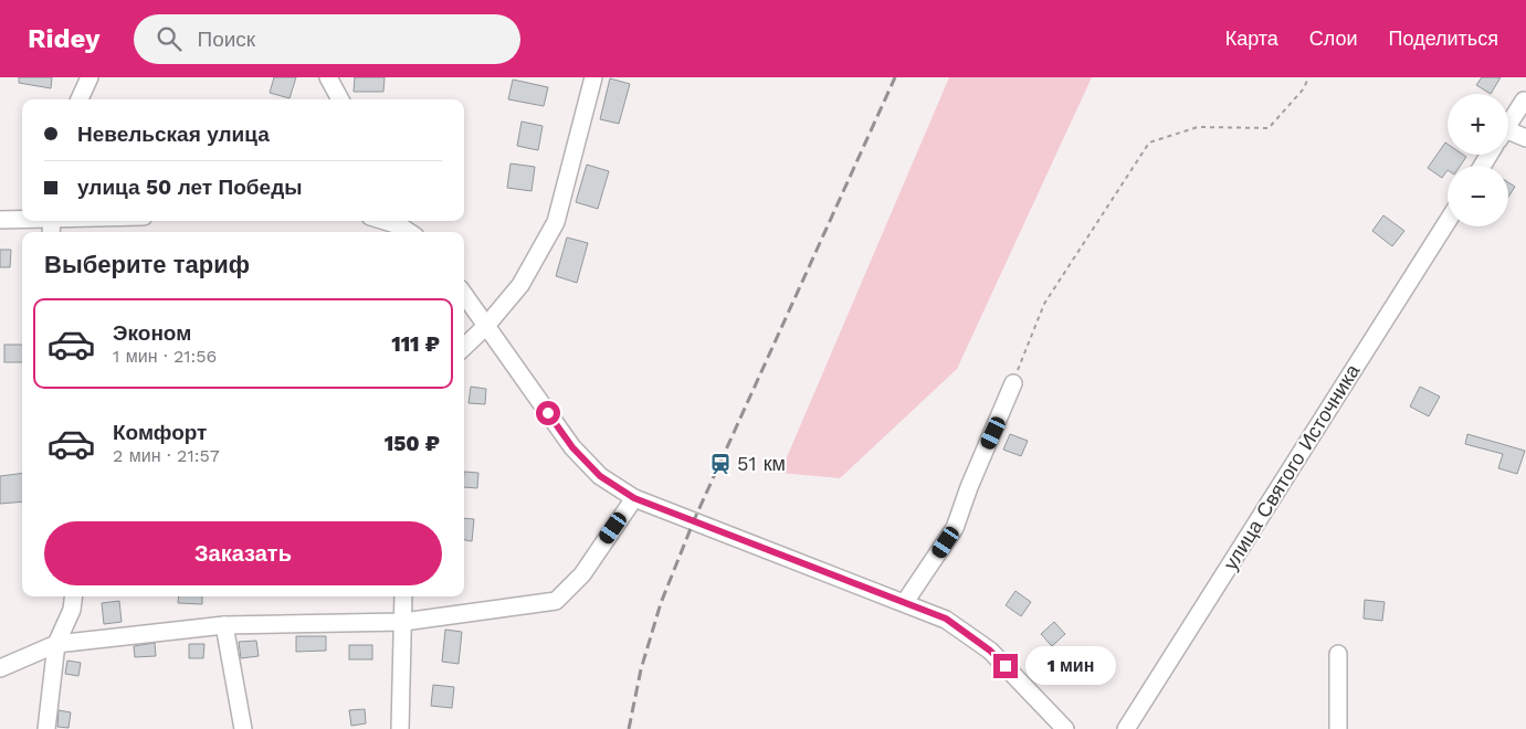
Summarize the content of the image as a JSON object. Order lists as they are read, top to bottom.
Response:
{
  "streets": {
    "street": ["улица Святого Источника"]
  },
  "places": {
    "station": ["51 км"]
  },
  "page": {
    "header": "Ridey",
    "search": "Поиск",
    "nav": ["Карта", "Слои", "Поделиться"],
    "map_buttons": ["+", "−"],
    "banner": ["Невельская улица", "улица 50 лет Победы"],
    "heading": "Выберите тариф",
    "list": [
      {
        "name": "Эконом",
        "note": "1 мин · 21:56",
        "value": "111 ₽"
      },
      {
        "name": "Комфорт",
        "note": "2 мин · 21:57",
        "value": "150 ₽"
      }
    ],
    "buttons": "Заказать",
    "bubble": "1 мин"
  }
}
